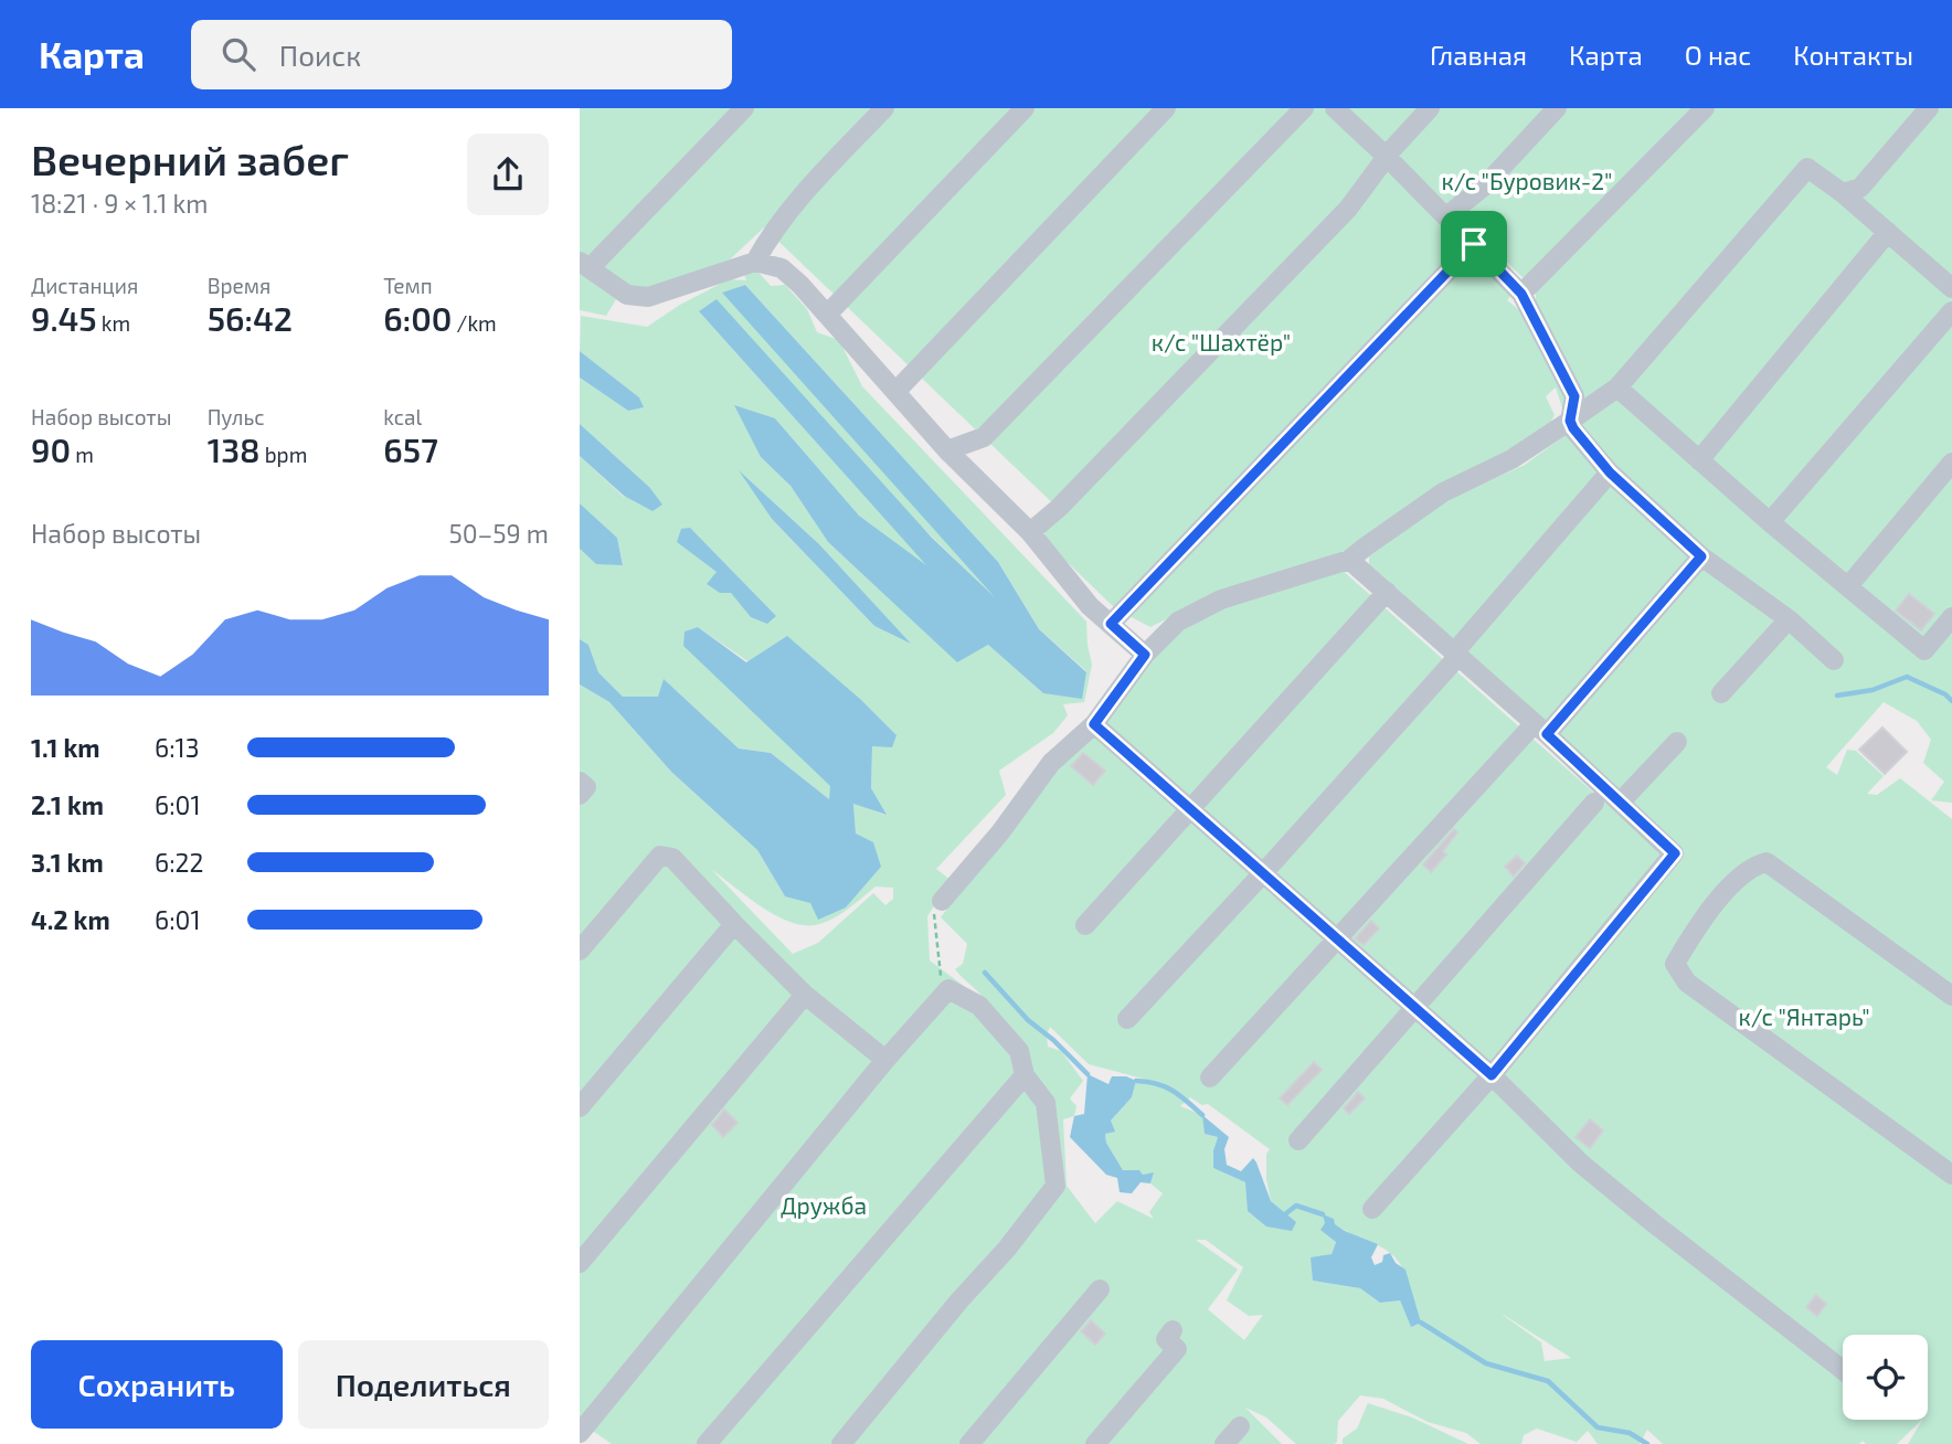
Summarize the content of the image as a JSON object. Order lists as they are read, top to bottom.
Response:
{
  "parks": [
    "к/с \"Буровик-2\"",
    "к/с \"Шахтёр\"",
    "к/с \"Янтарь\"",
    "Дружба"
  ],
  "page": {
    "header": "Карта",
    "search": "Поиск",
    "nav": [
      "Главная",
      "Карта",
      "О нас",
      "Контакты"
    ],
    "heading": ["Вечерний забег", "18:21 · 9 × 1.1 km"],
    "stats": [
      ["Дистанция", "9.45 km"],
      ["Время", "56:42"],
      ["Темп", "6:00 /km"],
      ["Набор высоты", "90 m"],
      ["Пульс", "138 bpm"],
      ["kcal", "657"]
    ],
    "chart": ["Набор высоты", "50–59 m"],
    "list": [
      {
        "name": "1.1 km",
        "note": "6:13"
      },
      {
        "name": "2.1 km",
        "note": "6:01"
      },
      {
        "name": "3.1 km",
        "note": "6:22"
      },
      {
        "name": "4.2 km",
        "note": "6:01"
      }
    ],
    "buttons": ["Сохранить", "Поделиться"]
  }
}
